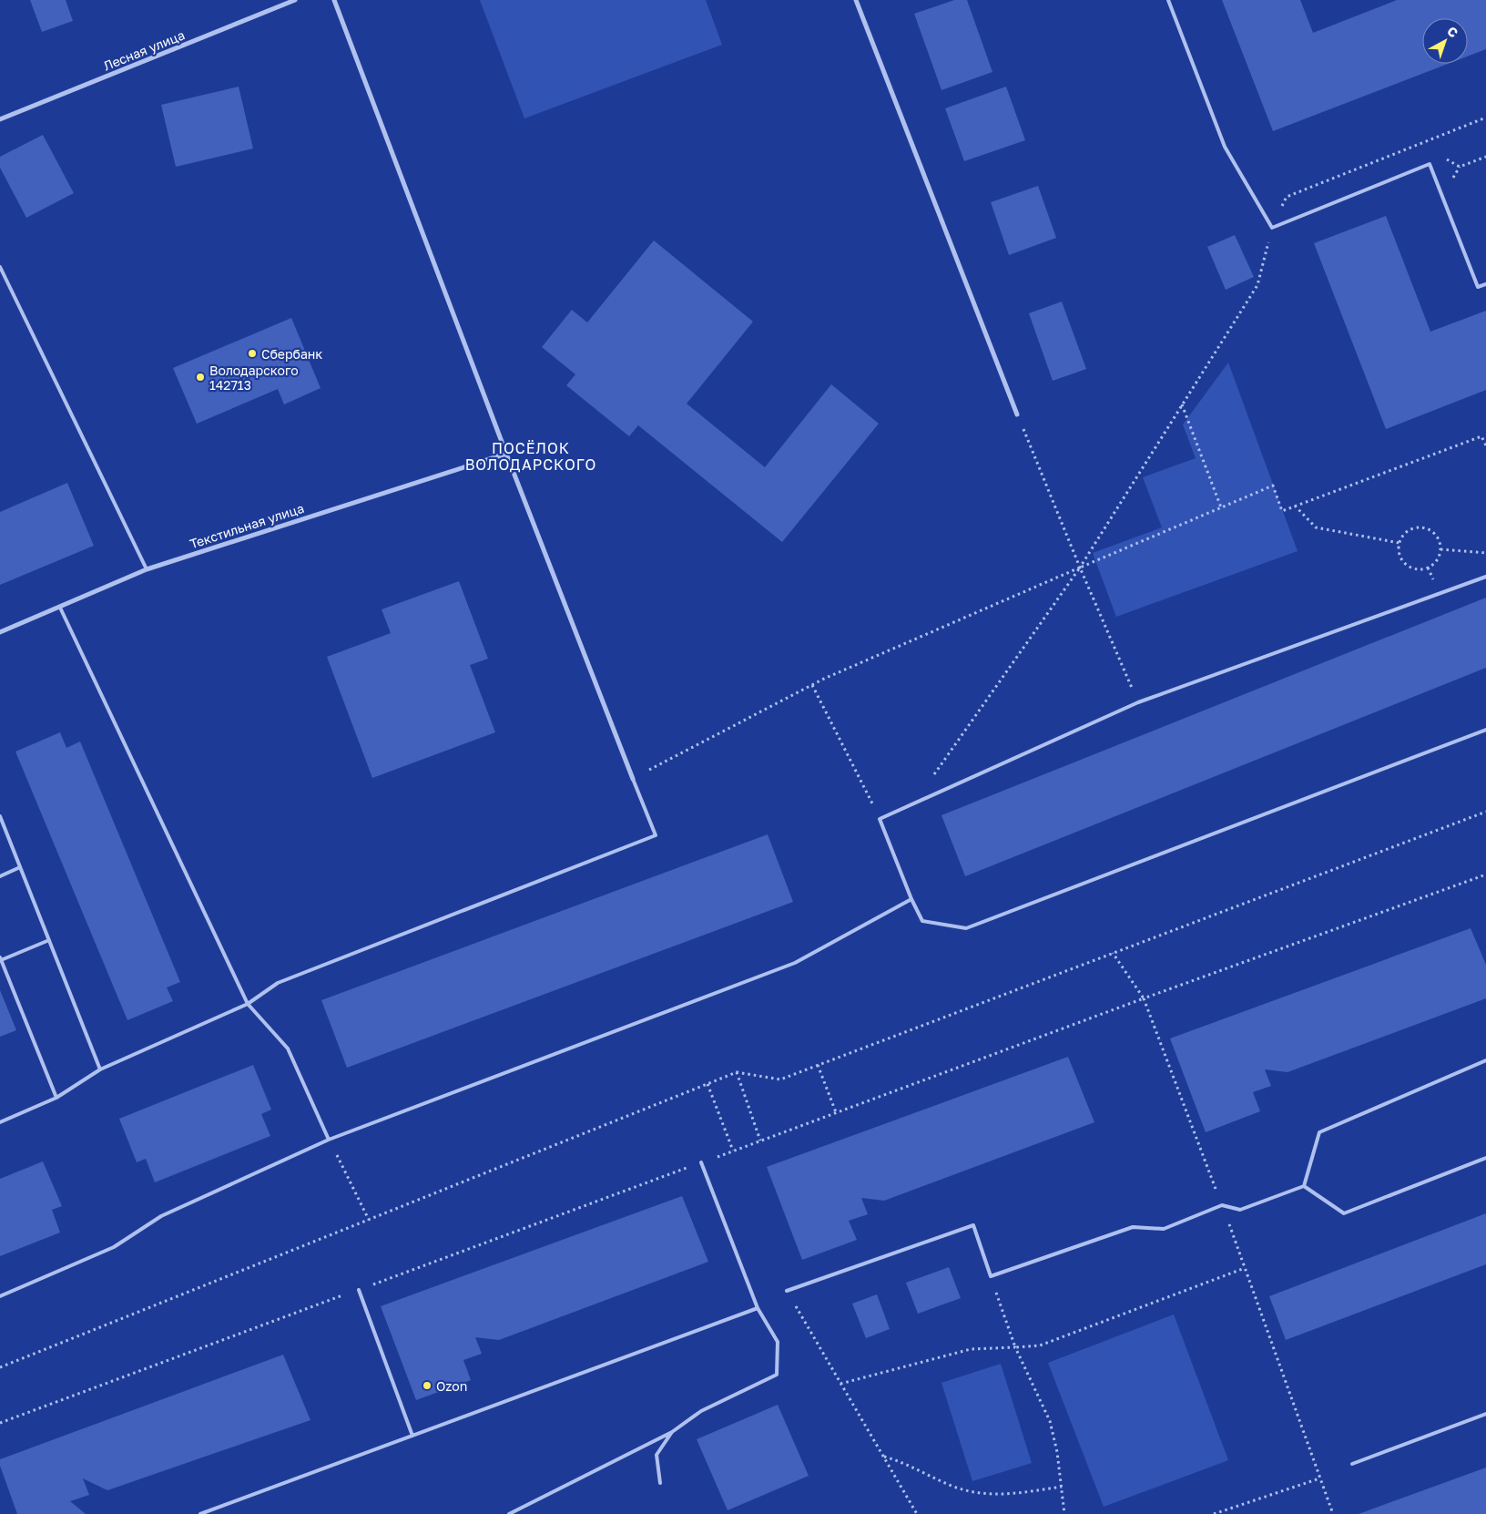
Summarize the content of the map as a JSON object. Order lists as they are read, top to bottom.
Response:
{
  "streets": {
    "street": ["Лесная улица", "Текстильная улица"]
  },
  "districts": ["ПОСЁЛОК ВОЛОДАРСКОГО"],
  "places": ["Сбербанк", "Володарского 142713", "Ozon"],
  "north": "top right"
}
